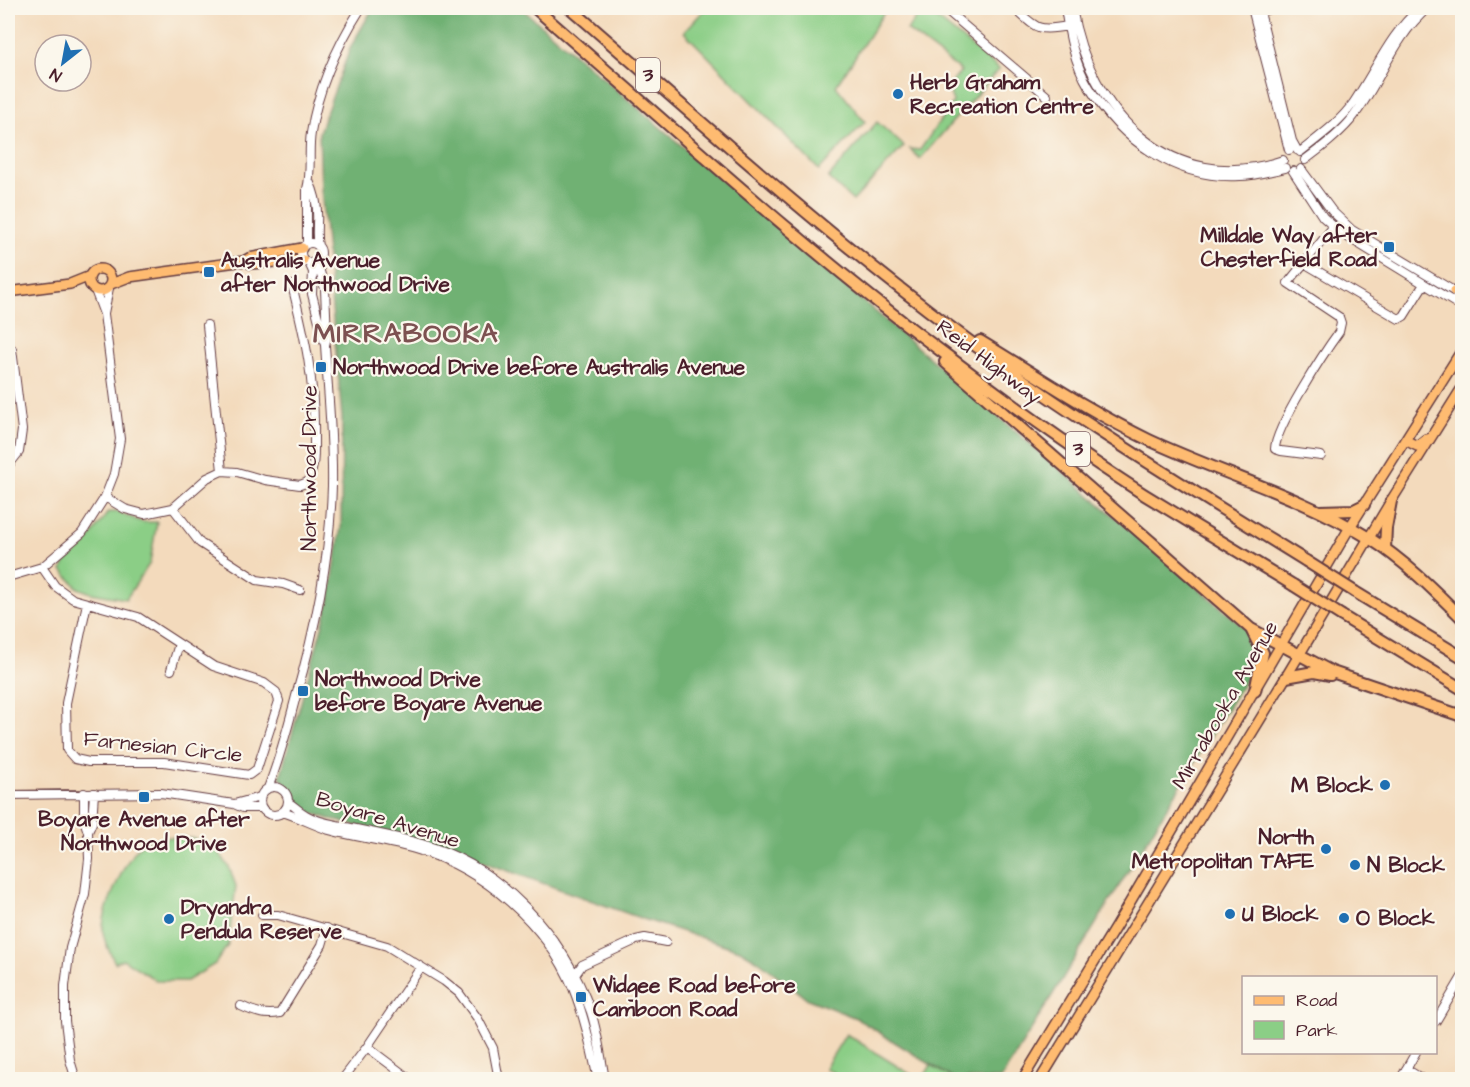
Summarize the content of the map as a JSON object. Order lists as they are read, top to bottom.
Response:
{
  "streets": {
    "highway": ["3", "Reid Highway"],
    "main road": ["Mirrabooka Avenue"],
    "street": ["Northwood Drive", "Farnesian Circle", "Boyare Avenue"]
  },
  "crossings": [
    ["Northwood Drive", "Boyare Avenue"]
  ],
  "districts": ["MIRRABOOKA"],
  "places": {
    "other": [
      "Herb Graham Recreation Centre",
      "M Block",
      "North Metropolitan TAFE",
      "N Block",
      "U Block",
      "O Block",
      "Dryandra Pendula Reserve"
    ],
    "transit": [
      "Milldale Way after Chesterfield Road",
      "Australis Avenue after Northwood Drive",
      "Northwood Drive before Australis Avenue",
      "Northwood Drive before Boyare Avenue",
      "Boyare Avenue after Northwood Drive",
      "Widgee Road before Camboon Road"
    ]
  },
  "legend": ["Road", "Park"],
  "north": "bottom left"
}
